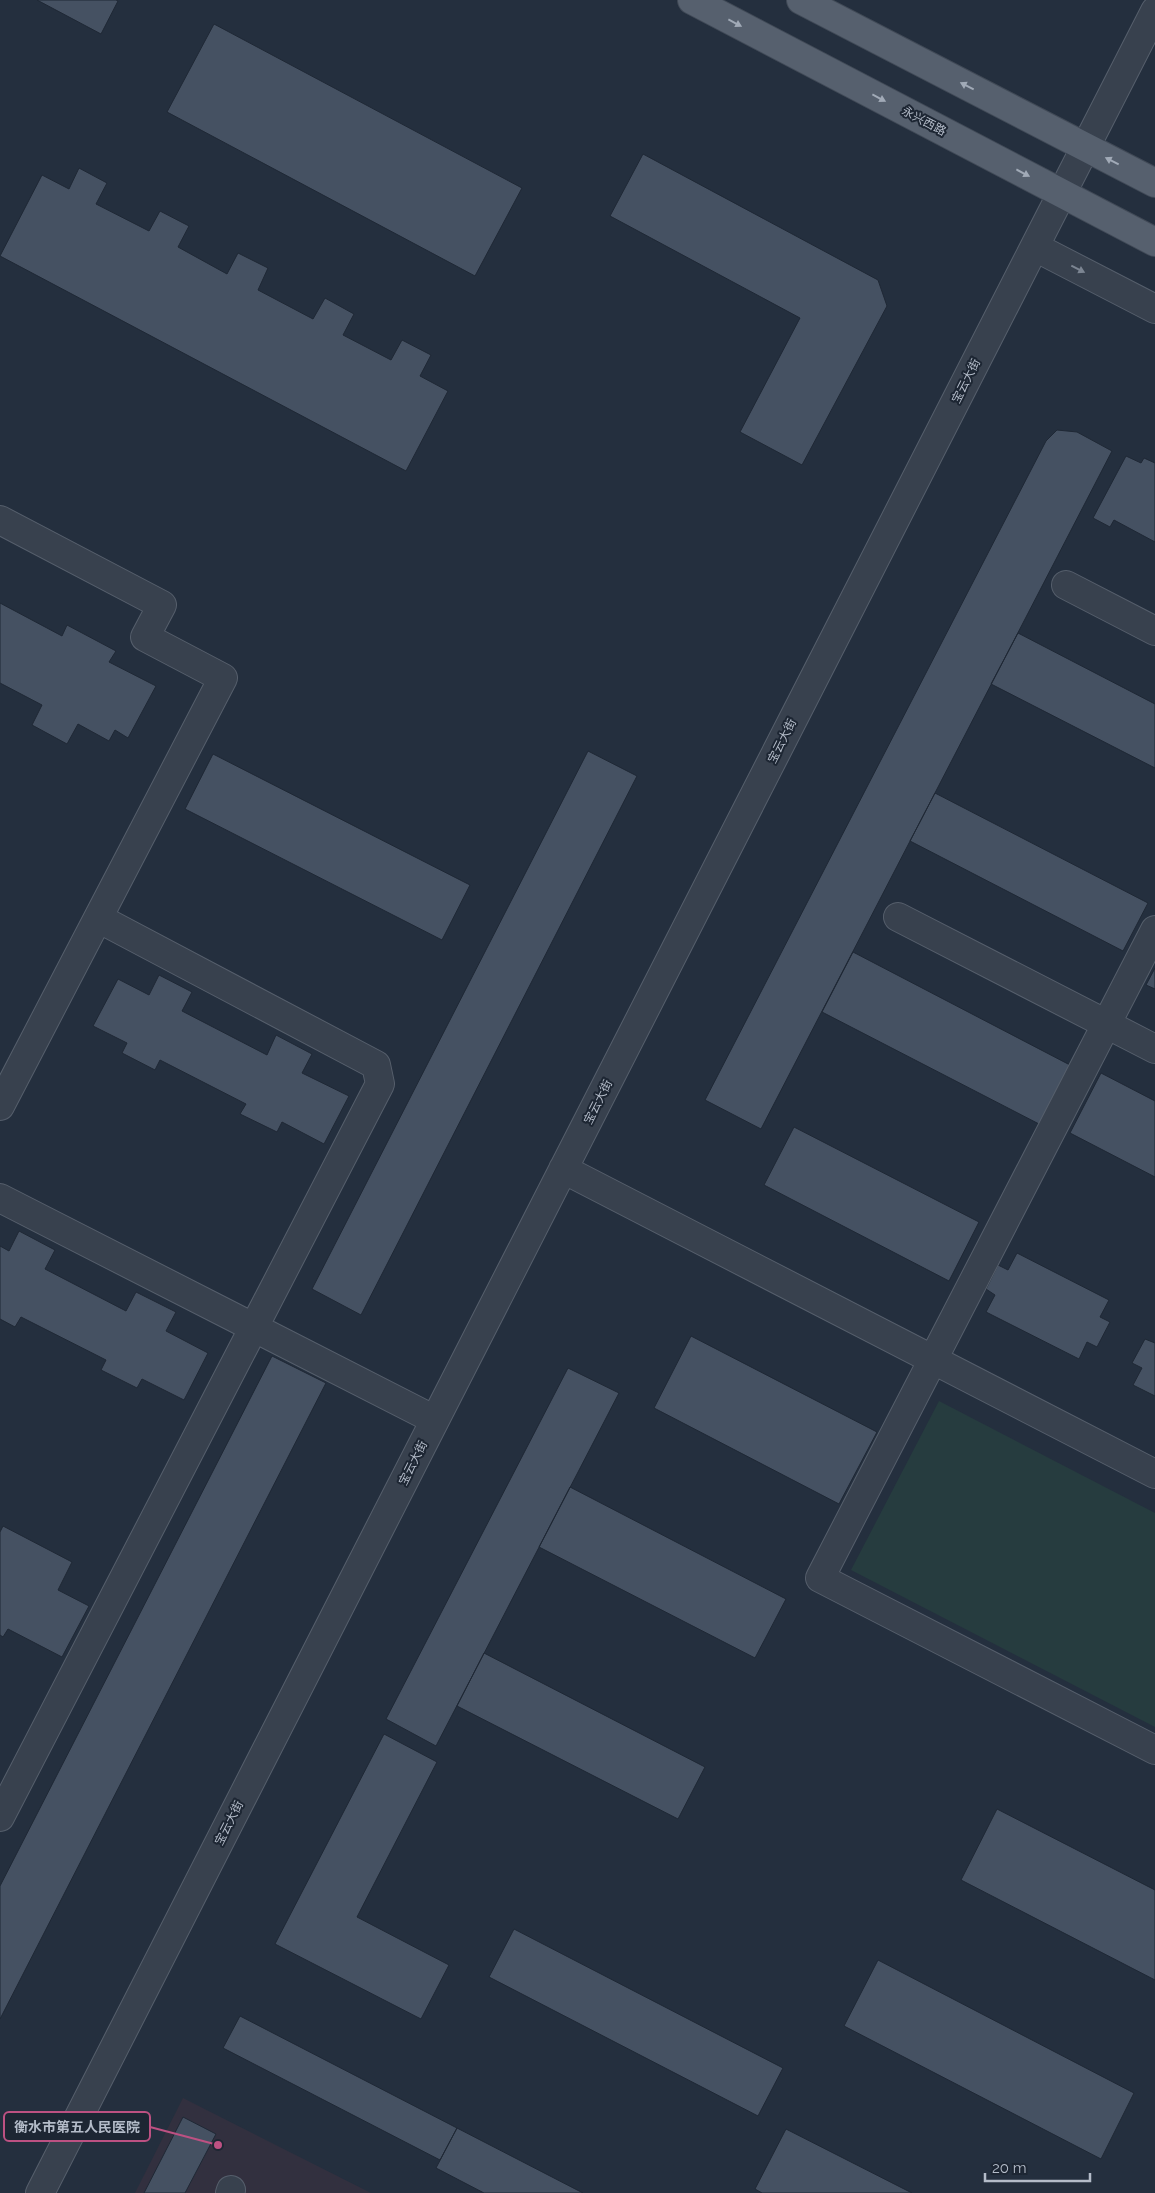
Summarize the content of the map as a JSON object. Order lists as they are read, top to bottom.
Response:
{
  "streets": {
    "main road": ["永兴西路"],
    "street": ["宝云大街"]
  },
  "crossings": [
    ["永兴西路", "宝云大街"]
  ],
  "places": ["衡水市第五人民医院"],
  "scale_bar": "20 m"
}
